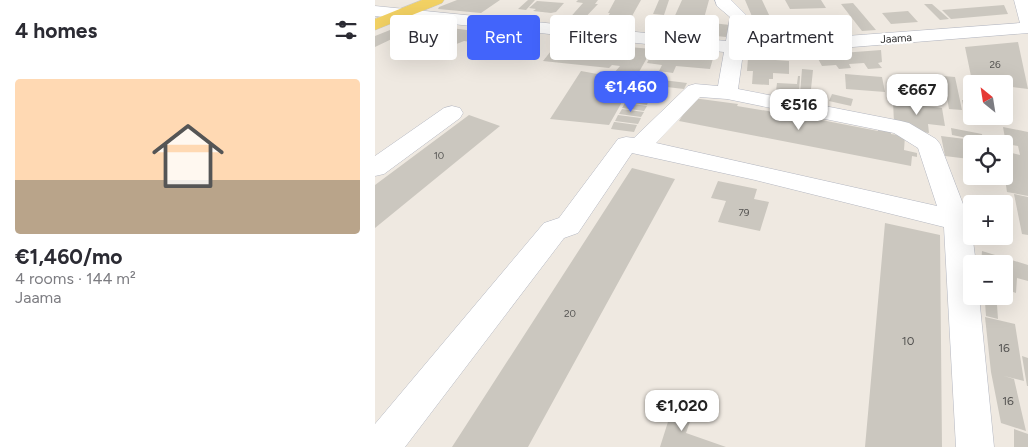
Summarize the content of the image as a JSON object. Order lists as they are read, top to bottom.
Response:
{
  "streets": {
    "street": ["Jaama"]
  },
  "house_numbers": [
    "26",
    "10",
    "79",
    "20",
    "10",
    "16",
    "16"
  ],
  "north": "top left",
  "page": {
    "heading": "4 homes",
    "chip": [
      "Buy",
      "Rent",
      "Filters",
      "New",
      "Apartment"
    ],
    "list": [
      {
        "name": "€1,460/mo",
        "note": "4 rooms · 144 m² · Jaama"
      }
    ],
    "price": [
      "€1,460",
      "€667",
      "€516",
      "€1,020"
    ],
    "map_buttons": ["+", "−"]
  }
}
